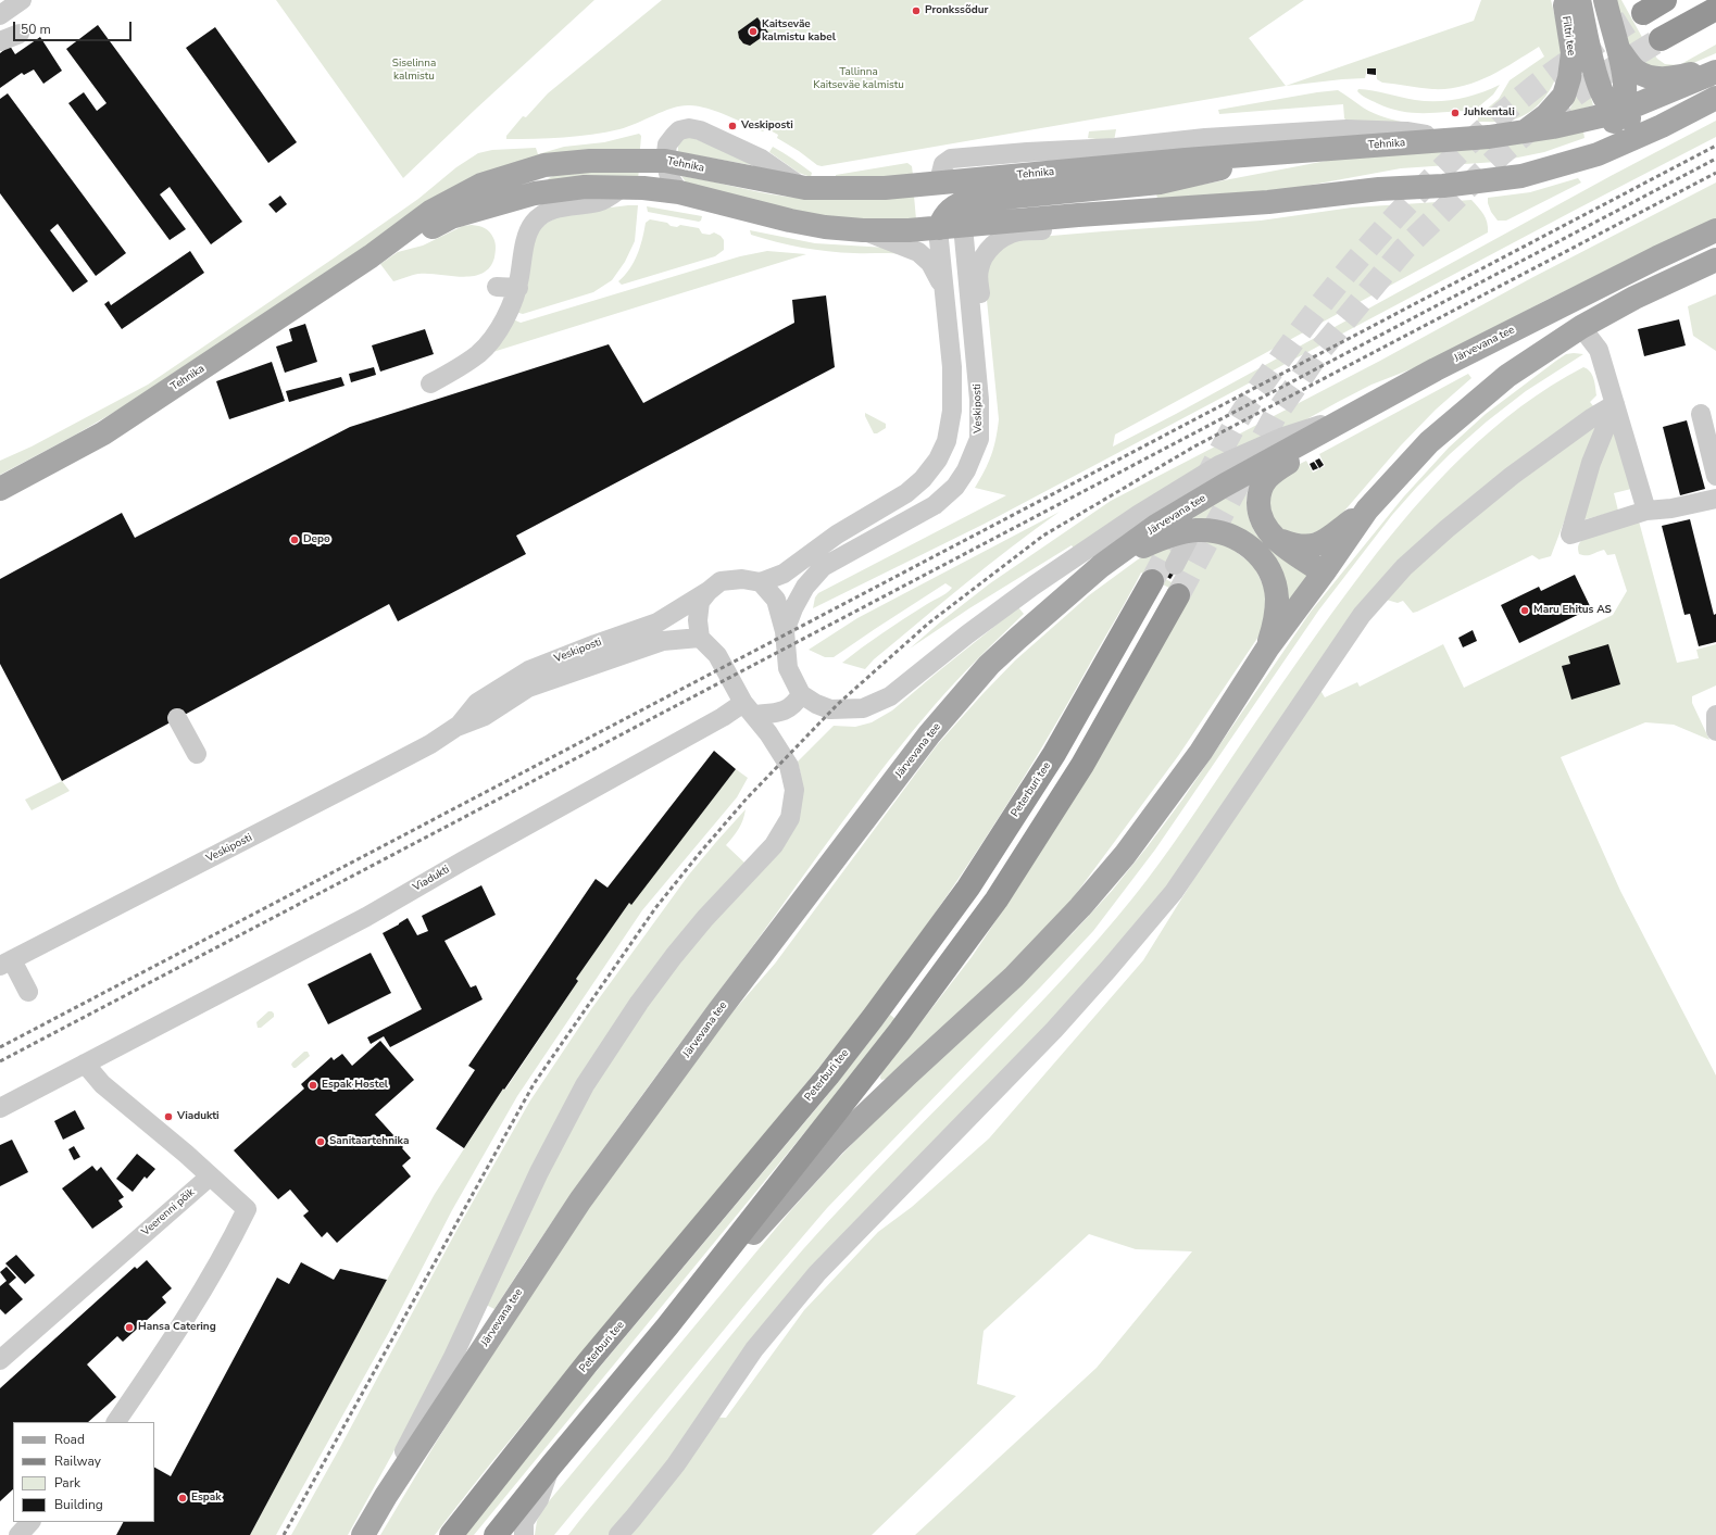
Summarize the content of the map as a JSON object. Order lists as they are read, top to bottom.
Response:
{
  "streets": {
    "highway": ["Peterburi tee"],
    "main road": ["Filtri tee", "Tehnika", "Järvevana tee"],
    "street": ["Veskiposti", "Viadukti", "Veerenni põik"]
  },
  "crossings": [
    ["Filtri tee", "Tehnika"]
  ],
  "parks": ["Siselinna kalmistu", "Tallinna Kaitseväe kalmistu"],
  "places": [
    "Pronkssõdur",
    "Kaitseväe kalmistu kabel",
    "Juhkentali",
    "Veskiposti",
    "Depo",
    "Maru Ehitus AS",
    "Espak Hostel",
    "Viadukti",
    "Sanitaartehnika",
    "Hansa Catering",
    "Espak"
  ],
  "legend": [
    "Road",
    "Railway",
    "Park",
    "Building"
  ],
  "scale_bar": "50 m"
}
